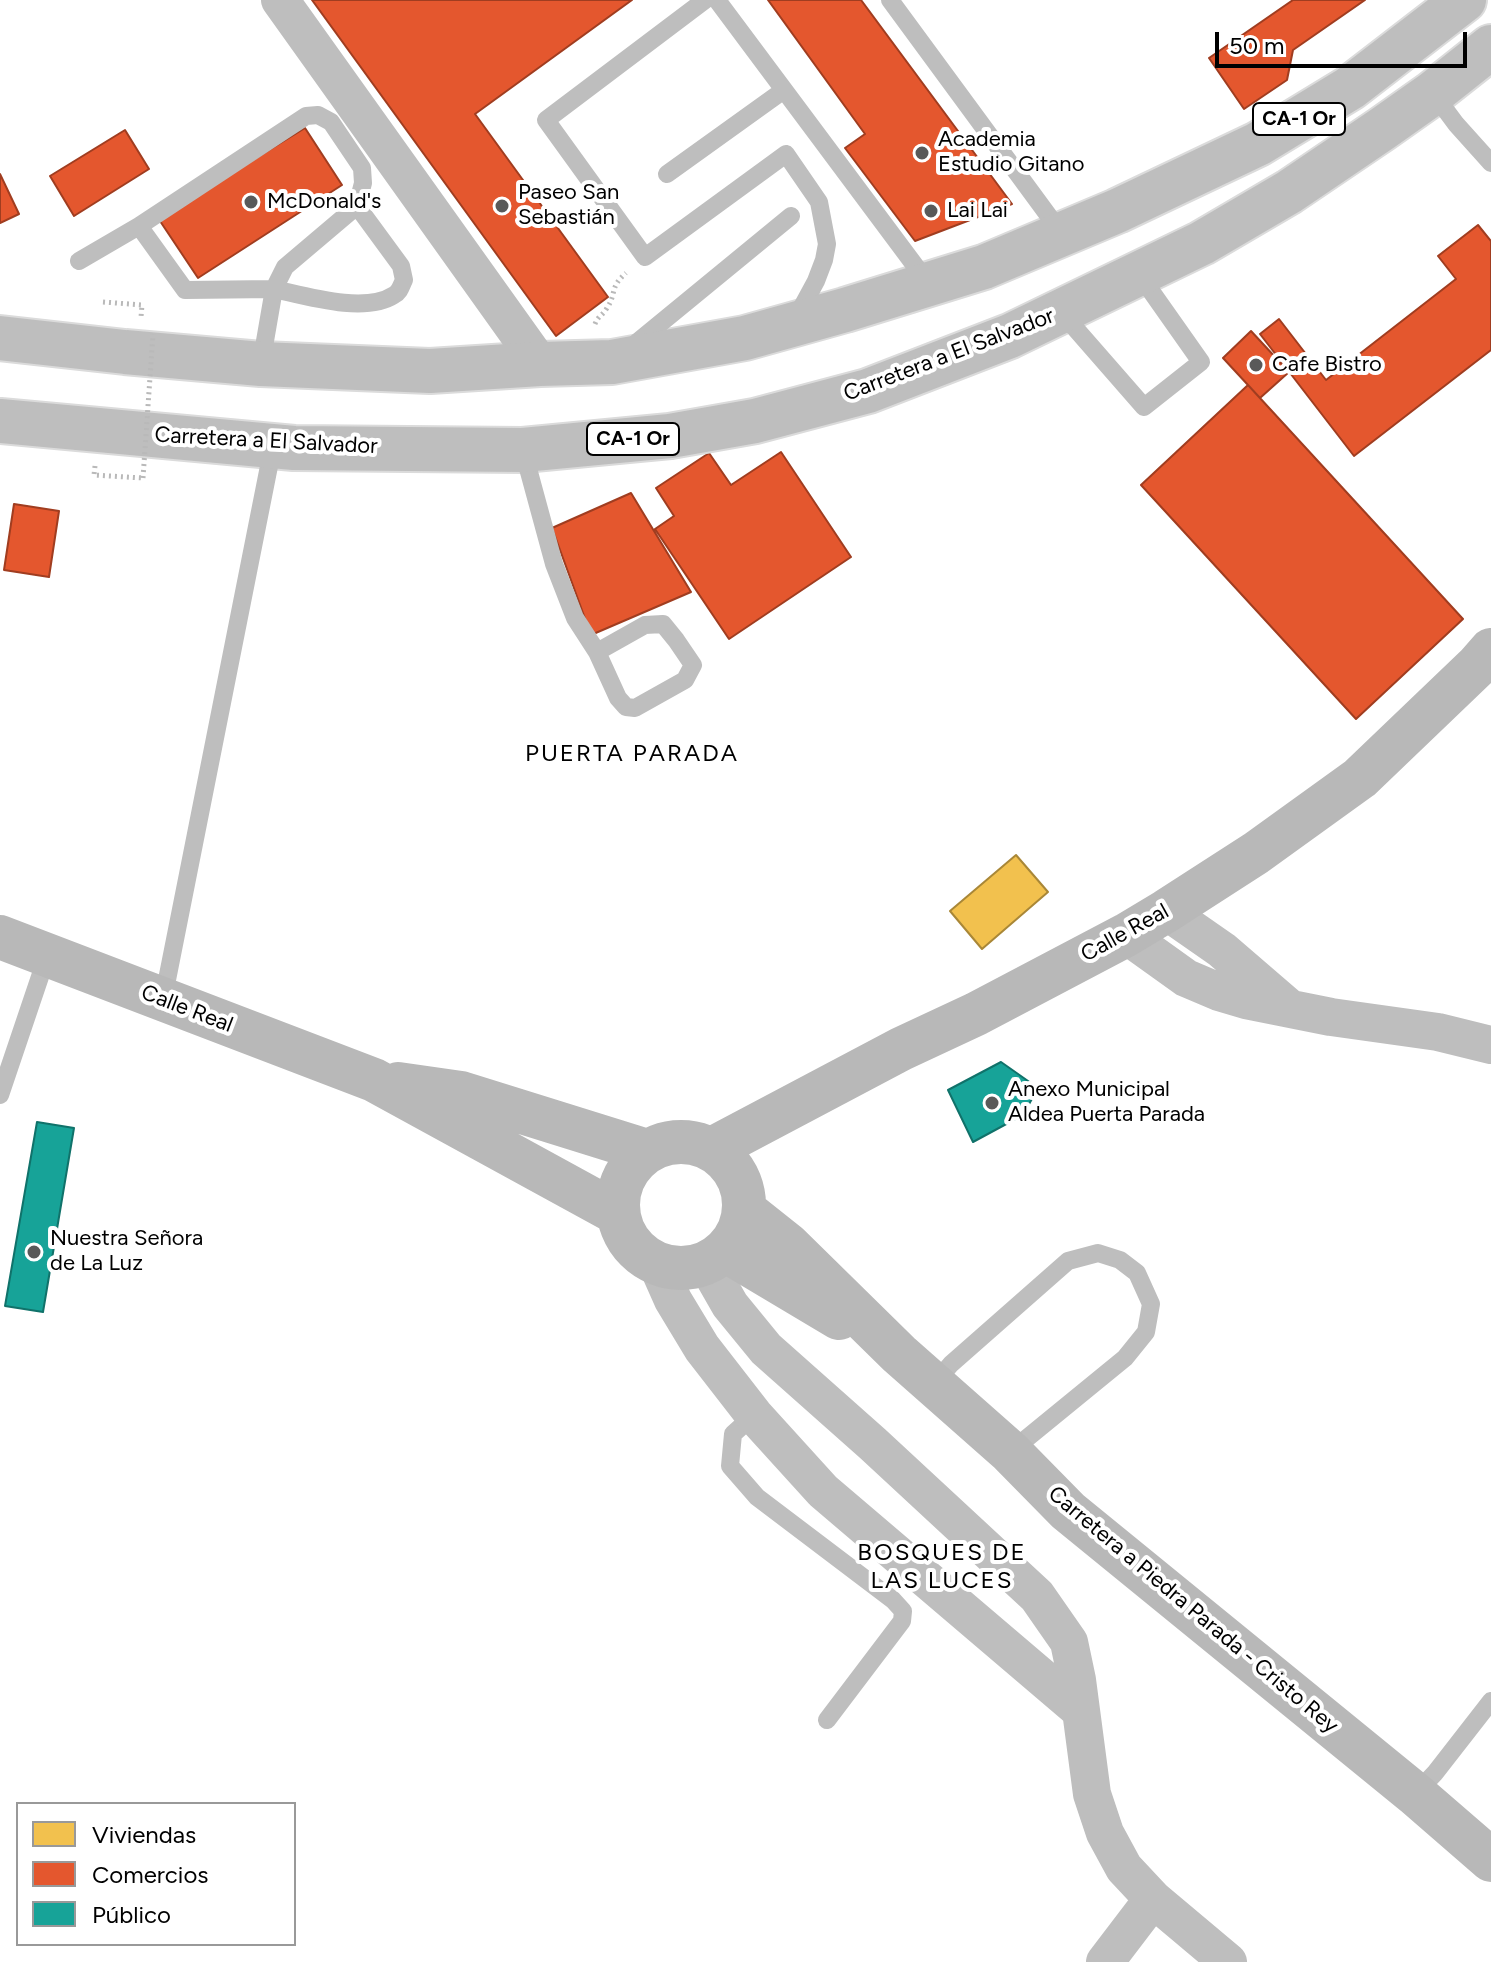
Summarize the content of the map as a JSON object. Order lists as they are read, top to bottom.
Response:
{
  "streets": {
    "highway": ["CA-1 Or", "Carretera a El Salvador"],
    "main road": ["Calle Real", "Carretera a Piedra Parada - Cristo Rey"]
  },
  "crossings": [
    ["Calle Real", "Carretera a Piedra Parada - Cristo Rey"]
  ],
  "districts": ["PUERTA PARADA", "BOSQUES DE LAS LUCES"],
  "places": [
    "Academia Estudio Gitano",
    "McDonald's",
    "Paseo San Sebastián",
    "Lai Lai",
    "Cafe Bistro",
    "Anexo Municipal Aldea Puerta Parada",
    "Nuestra Señora de La Luz"
  ],
  "legend": ["Viviendas", "Comercios", "Público"],
  "scale_bar": "50 m"
}
